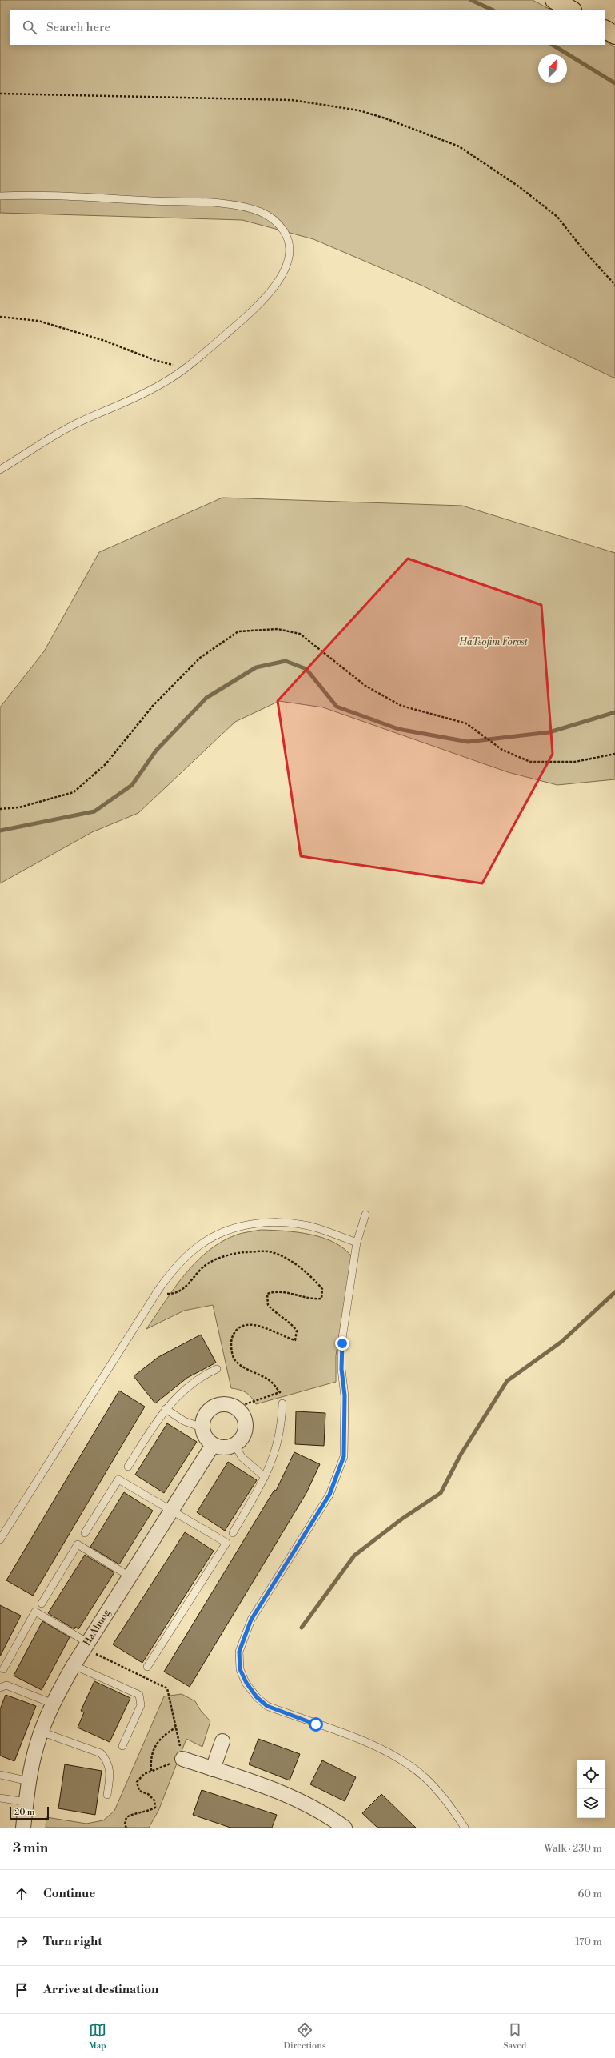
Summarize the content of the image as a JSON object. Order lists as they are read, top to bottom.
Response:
{
  "streets": {
    "street": ["HaAlmog"]
  },
  "parks": ["HaTsofim Forest"],
  "scale_bar": "20 m",
  "north": "top right",
  "page": {
    "search": "Search here",
    "scale": "20 m",
    "heading": ["3 min", "Walk · 230 m"],
    "list": [
      ["Continue", "60 m"],
      ["Turn right", "170 m"],
      "Arrive at destination"
    ],
    "nav": ["Map", "Directions", "Saved"]
  }
}
